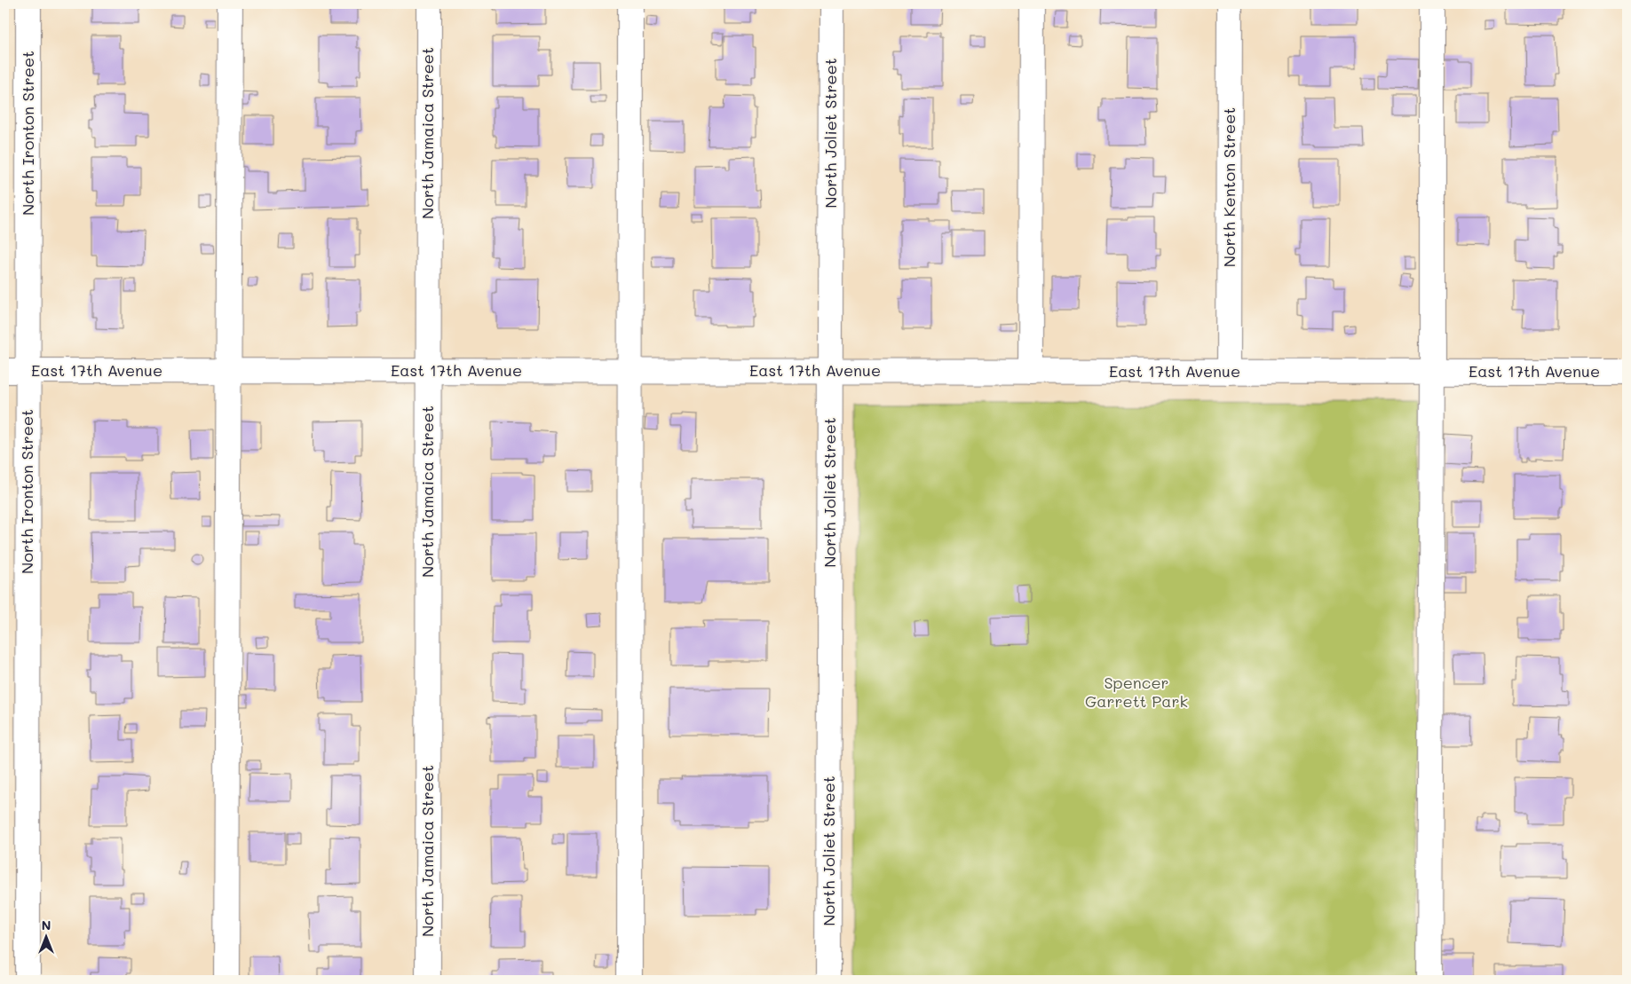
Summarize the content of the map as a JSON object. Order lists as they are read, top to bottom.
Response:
{
  "streets": {
    "street": [
      "North Ironton Street",
      "North Jamaica Street",
      "North Joliet Street",
      "North Kenton Street",
      "East 17th Avenue"
    ]
  },
  "crossings": [
    ["North Ironton Street", "East 17th Avenue"],
    ["North Jamaica Street", "East 17th Avenue"],
    ["North Joliet Street", "East 17th Avenue"],
    ["North Kenton Street", "East 17th Avenue"]
  ],
  "parks": ["Spencer Garrett Park"],
  "north": "top"
}
